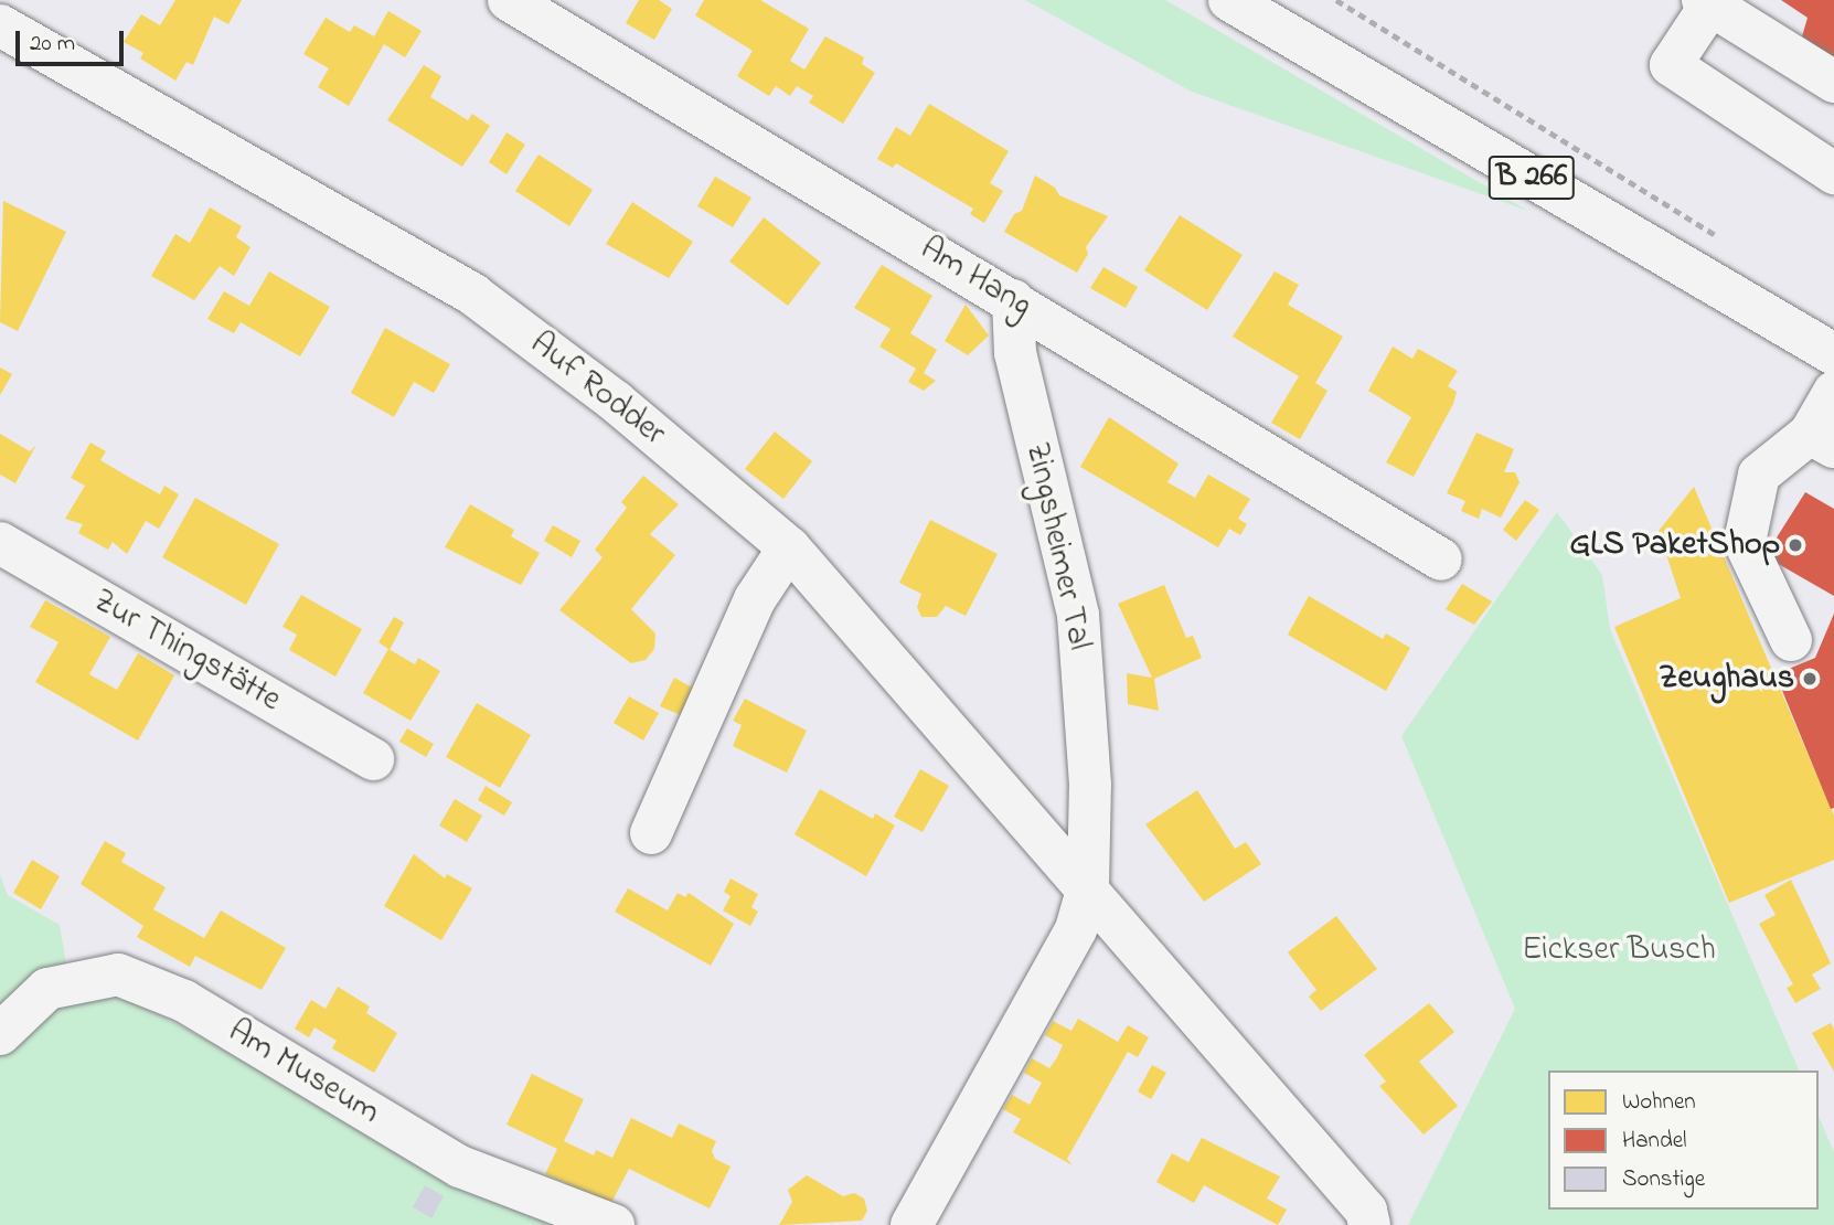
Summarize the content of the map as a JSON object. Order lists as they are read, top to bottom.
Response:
{
  "streets": {
    "street": [
      "B 266",
      "Am Hang",
      "Auf Rodder",
      "Zingsheimer Tal",
      "Zur Thingstätte",
      "Am Museum"
    ]
  },
  "crossings": [
    ["Am Hang", "Zingsheimer Tal"],
    ["Auf Rodder", "Zingsheimer Tal"]
  ],
  "parks": ["Eickser Busch"],
  "places": ["GLS PaketShop", "Zeughaus"],
  "legend": ["Wohnen", "Handel", "Sonstige"],
  "scale_bar": "20 m"
}
